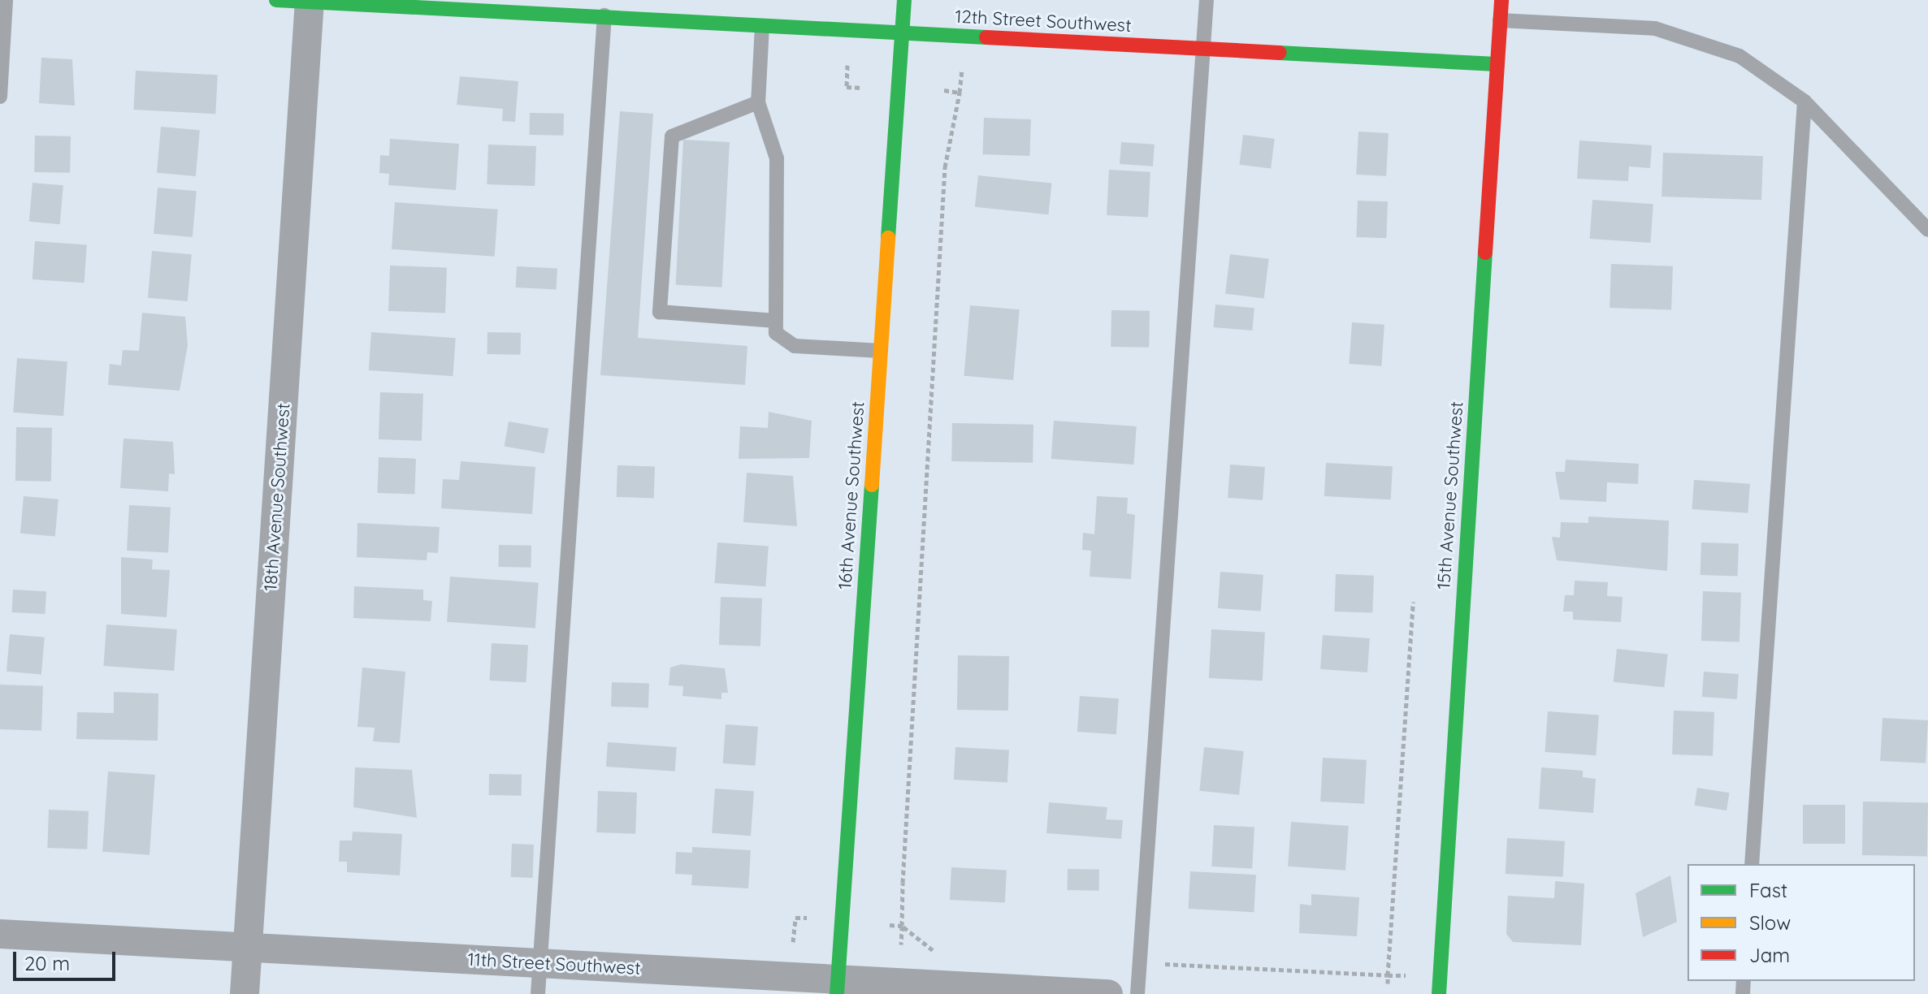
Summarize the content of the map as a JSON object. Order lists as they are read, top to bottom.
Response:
{
  "streets": {
    "main road": ["12th Street Southwest", "16th Avenue Southwest", "15th Avenue Southwest"],
    "street": ["18th Avenue Southwest", "11th Street Southwest"]
  },
  "crossings": [
    ["12th Street Southwest", "16th Avenue Southwest"],
    ["12th Street Southwest", "15th Avenue Southwest"],
    ["12th Street Southwest", "18th Avenue Southwest"],
    ["16th Avenue Southwest", "11th Street Southwest"],
    ["18th Avenue Southwest", "11th Street Southwest"]
  ],
  "legend": ["Fast", "Slow", "Jam"],
  "scale_bar": "20 m"
}
